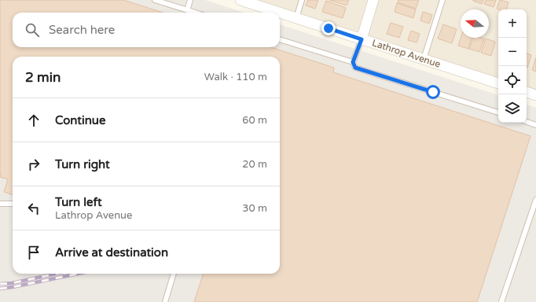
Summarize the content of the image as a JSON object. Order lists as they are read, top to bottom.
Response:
{
  "streets": {
    "street": ["Lathrop Avenue"]
  },
  "north": "left",
  "page": {
    "map_buttons": ["+", "−"],
    "search": "Search here",
    "heading": ["2 min", "Walk · 110 m"],
    "list": [
      ["Continue", "60 m"],
      ["Turn right", "20 m"],
      ["Turn left", "Lathrop Avenue", "30 m"],
      "Arrive at destination"
    ]
  }
}
